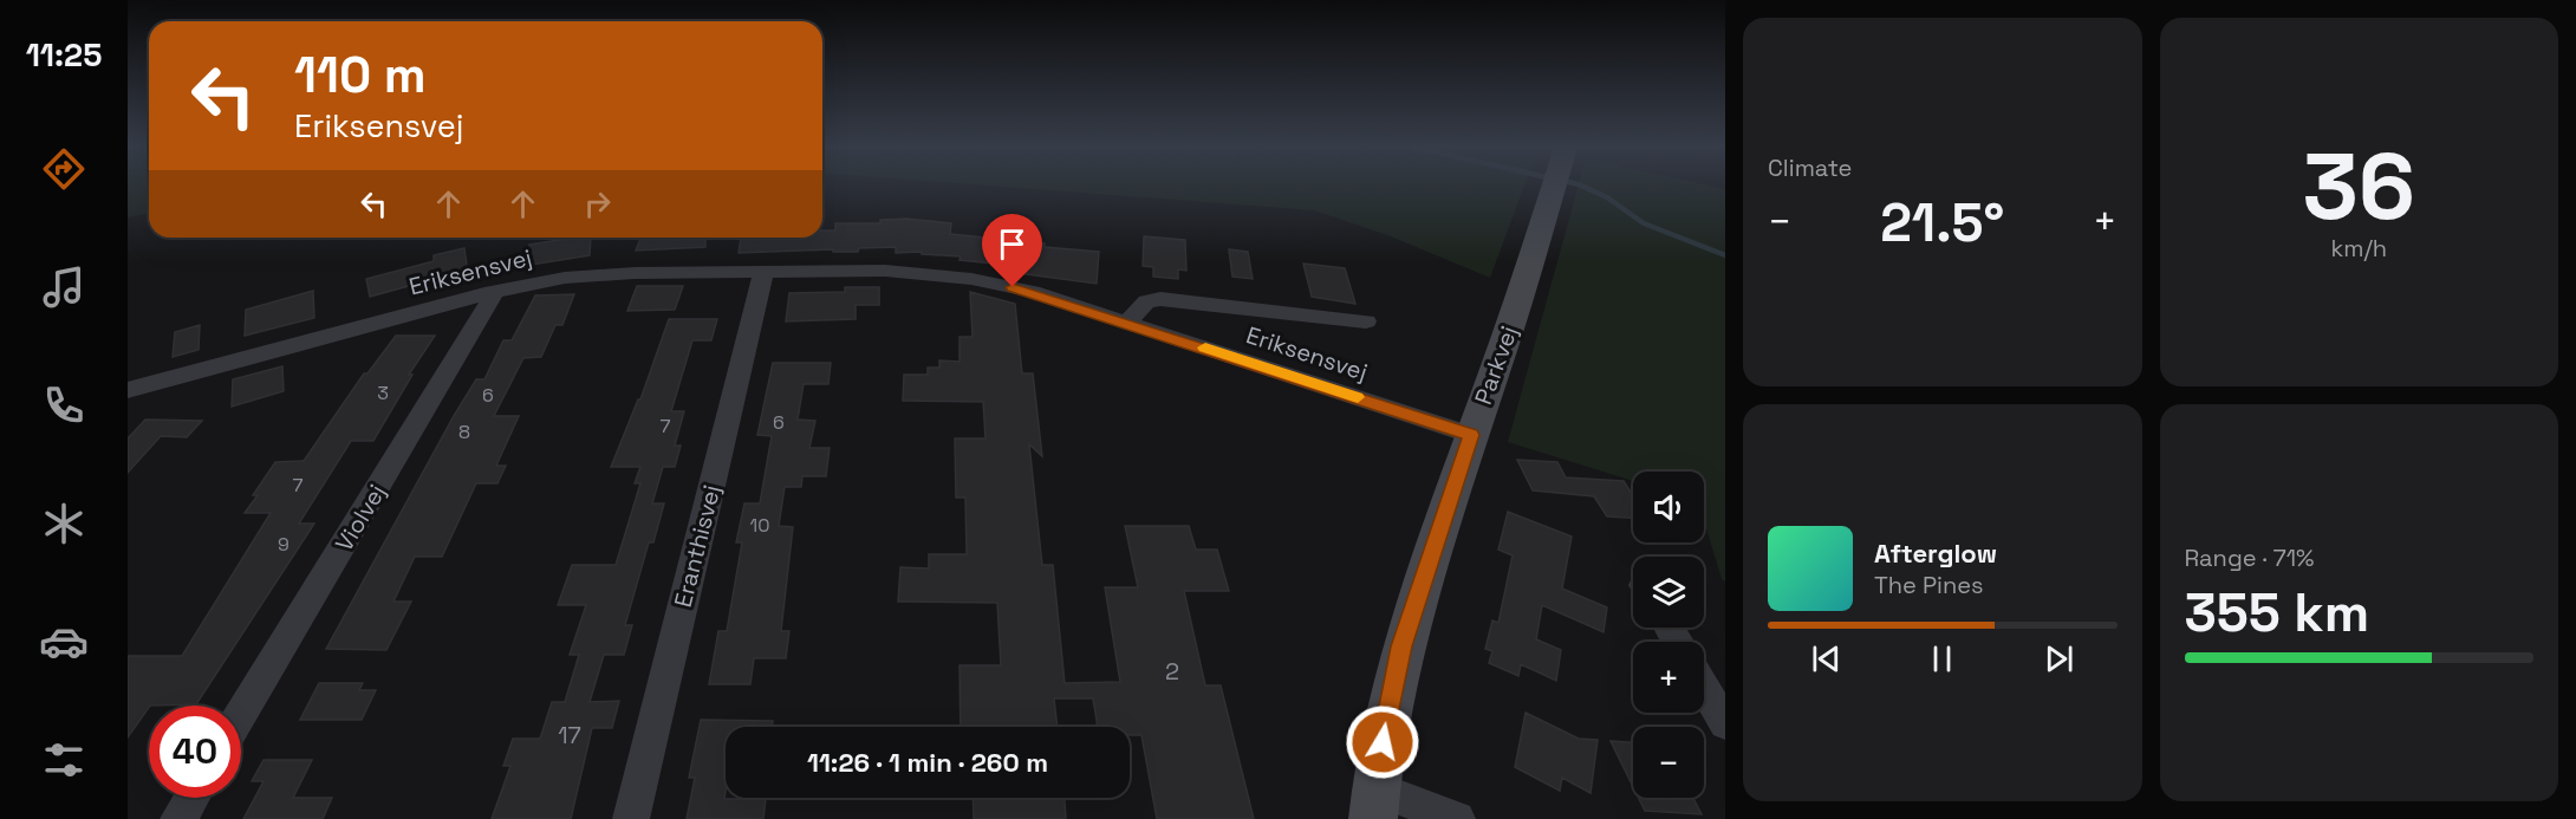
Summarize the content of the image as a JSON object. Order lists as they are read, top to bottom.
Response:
{
  "streets": {
    "street": [
      "Eriksensvej",
      "Parkvej",
      "Violvej",
      "Eranthisvej"
    ]
  },
  "crossings": [
    ["Eriksensvej", "Parkvej"],
    ["Eriksensvej", "Violvej"],
    ["Eriksensvej", "Eranthisvej"]
  ],
  "house_numbers": [
    "3",
    "6",
    "6",
    "7",
    "8",
    "7",
    "10",
    "9",
    "2",
    "17"
  ],
  "page": {
    "tabs": "11:25",
    "tile": [
      "Climate",
      ["36", "km/h"],
      ["Range · 71%", "355 km"]
    ],
    "turn": ["110 m", "Eriksensvej"],
    "heat": ["−", "21.5°", "+"],
    "map_buttons": ["+", "−"],
    "song": ["Afterglow", "The Pines"],
    "limit": "40",
    "trip": "11:26 · 1 min · 260 m"
  }
}
